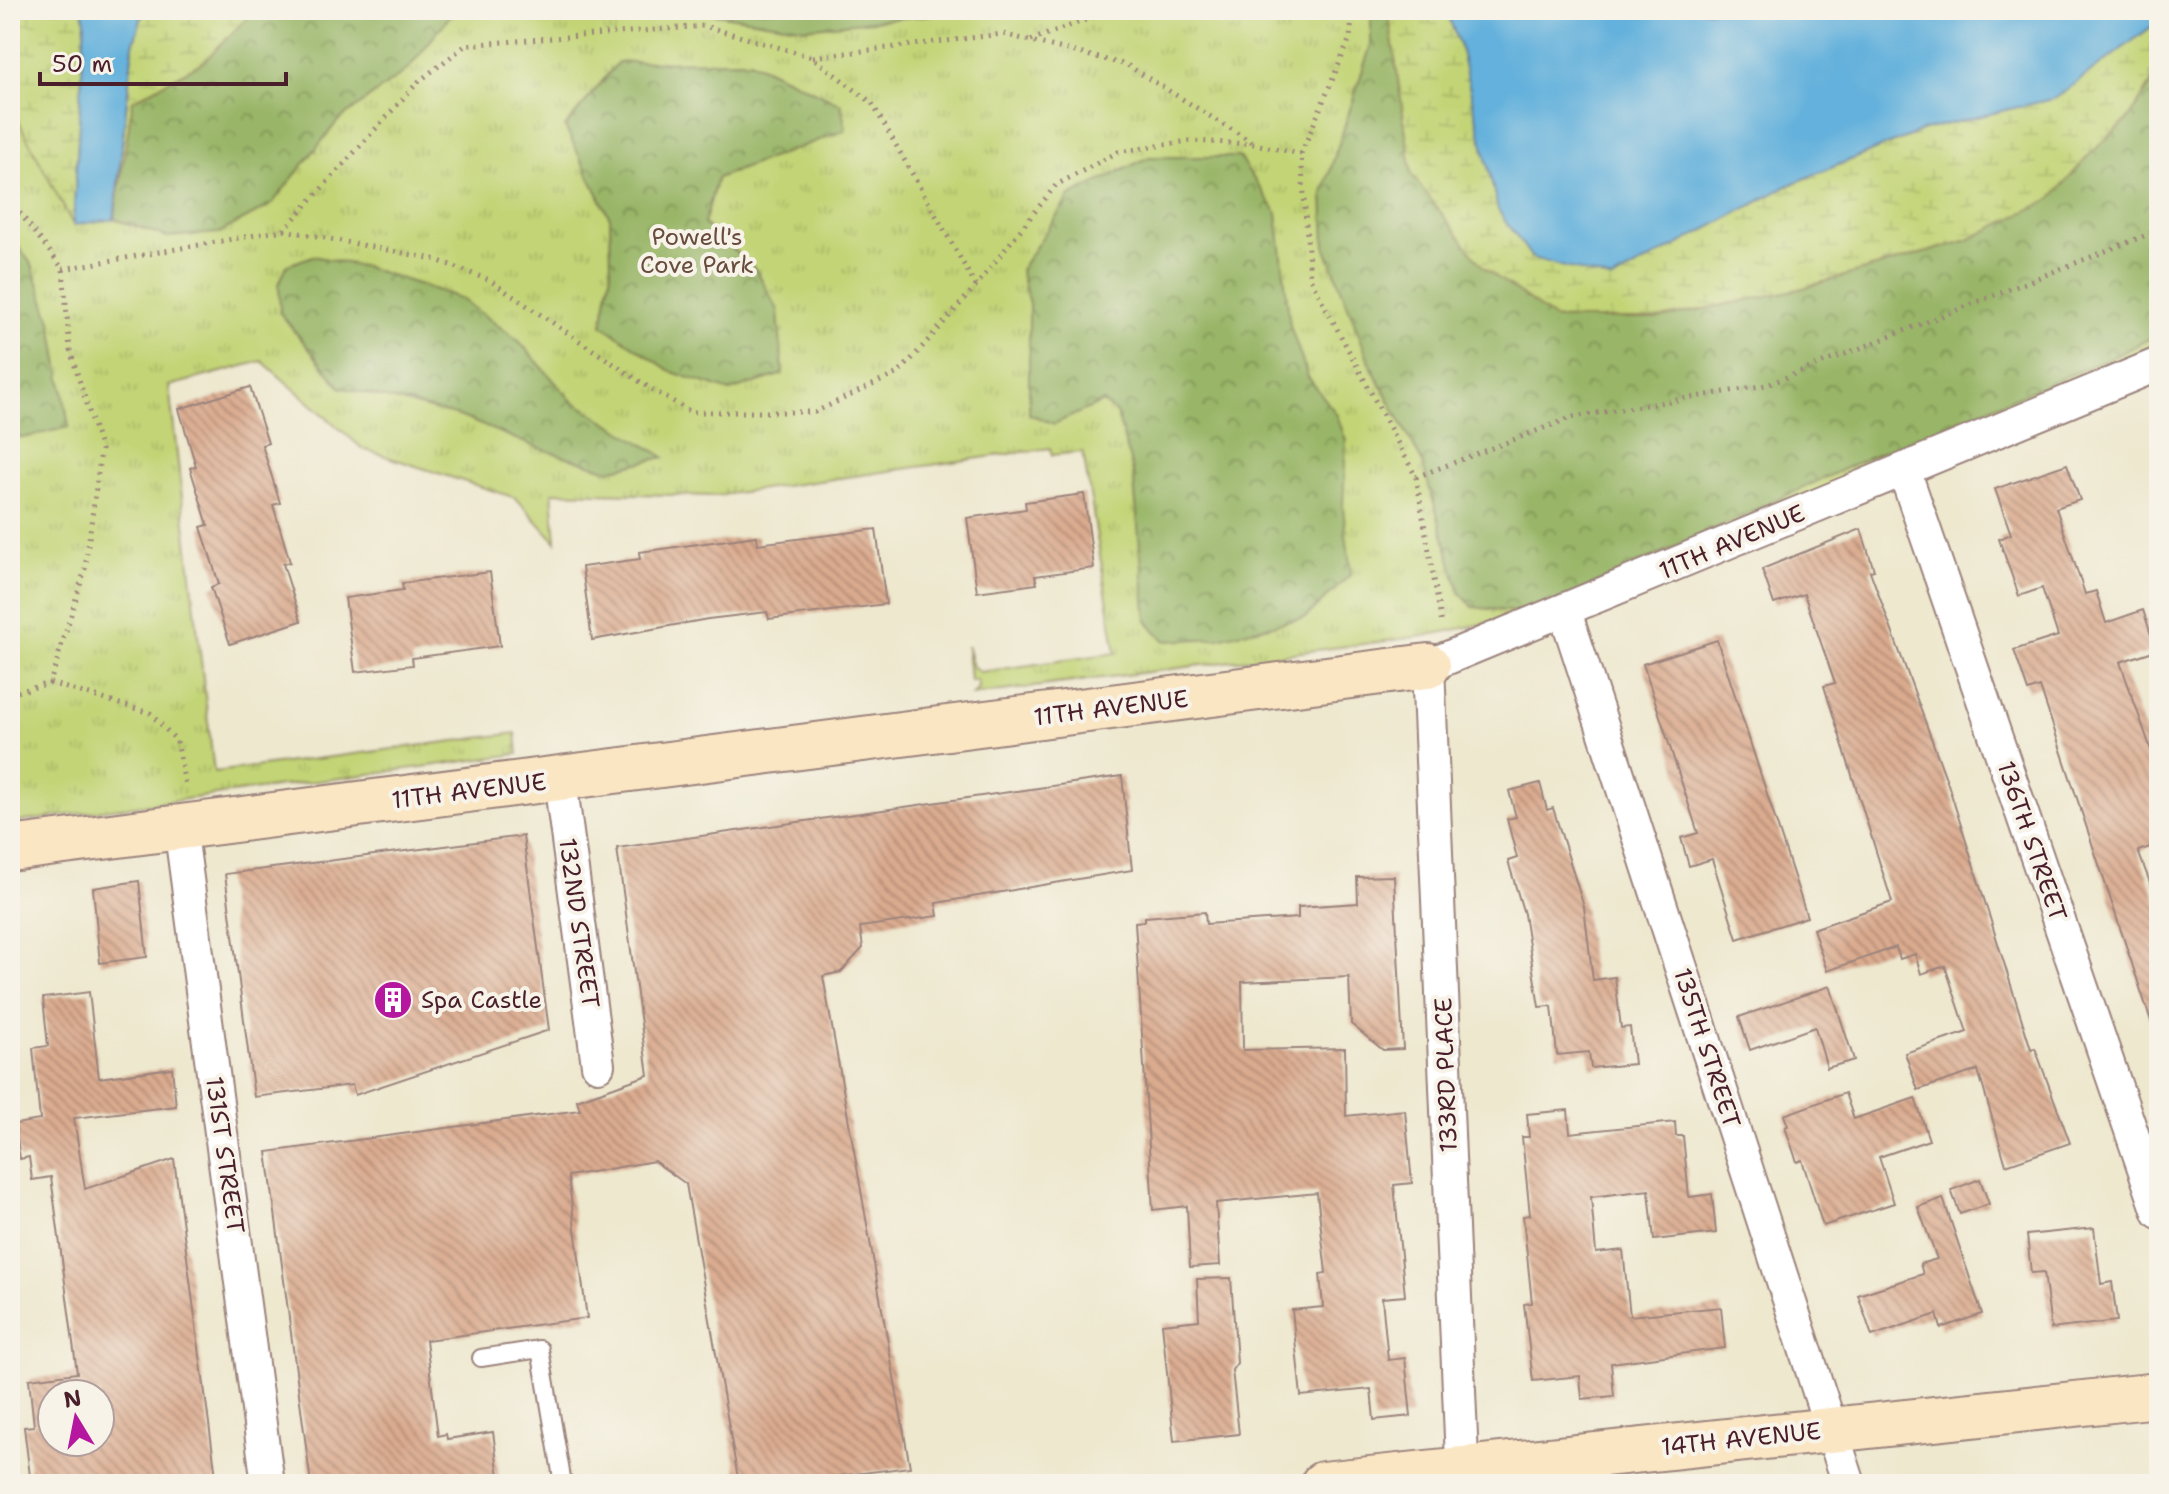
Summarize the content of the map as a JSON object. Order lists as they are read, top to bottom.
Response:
{
  "streets": {
    "street": [
      "11TH AVENUE",
      "136TH STREET",
      "132ND STREET",
      "135TH STREET",
      "133RD PLACE",
      "131ST STREET",
      "14TH AVENUE"
    ]
  },
  "crossings": [
    ["11TH AVENUE", "136TH STREET"],
    ["11TH AVENUE", "132ND STREET"],
    ["11TH AVENUE", "135TH STREET"],
    ["11TH AVENUE", "133RD PLACE"],
    ["11TH AVENUE", "131ST STREET"],
    ["135TH STREET", "14TH AVENUE"],
    ["133RD PLACE", "14TH AVENUE"]
  ],
  "parks": ["Powell's Cove Park"],
  "places": {
    "building": ["Spa Castle"]
  },
  "scale_bar": "50 m",
  "north": "top"
}
